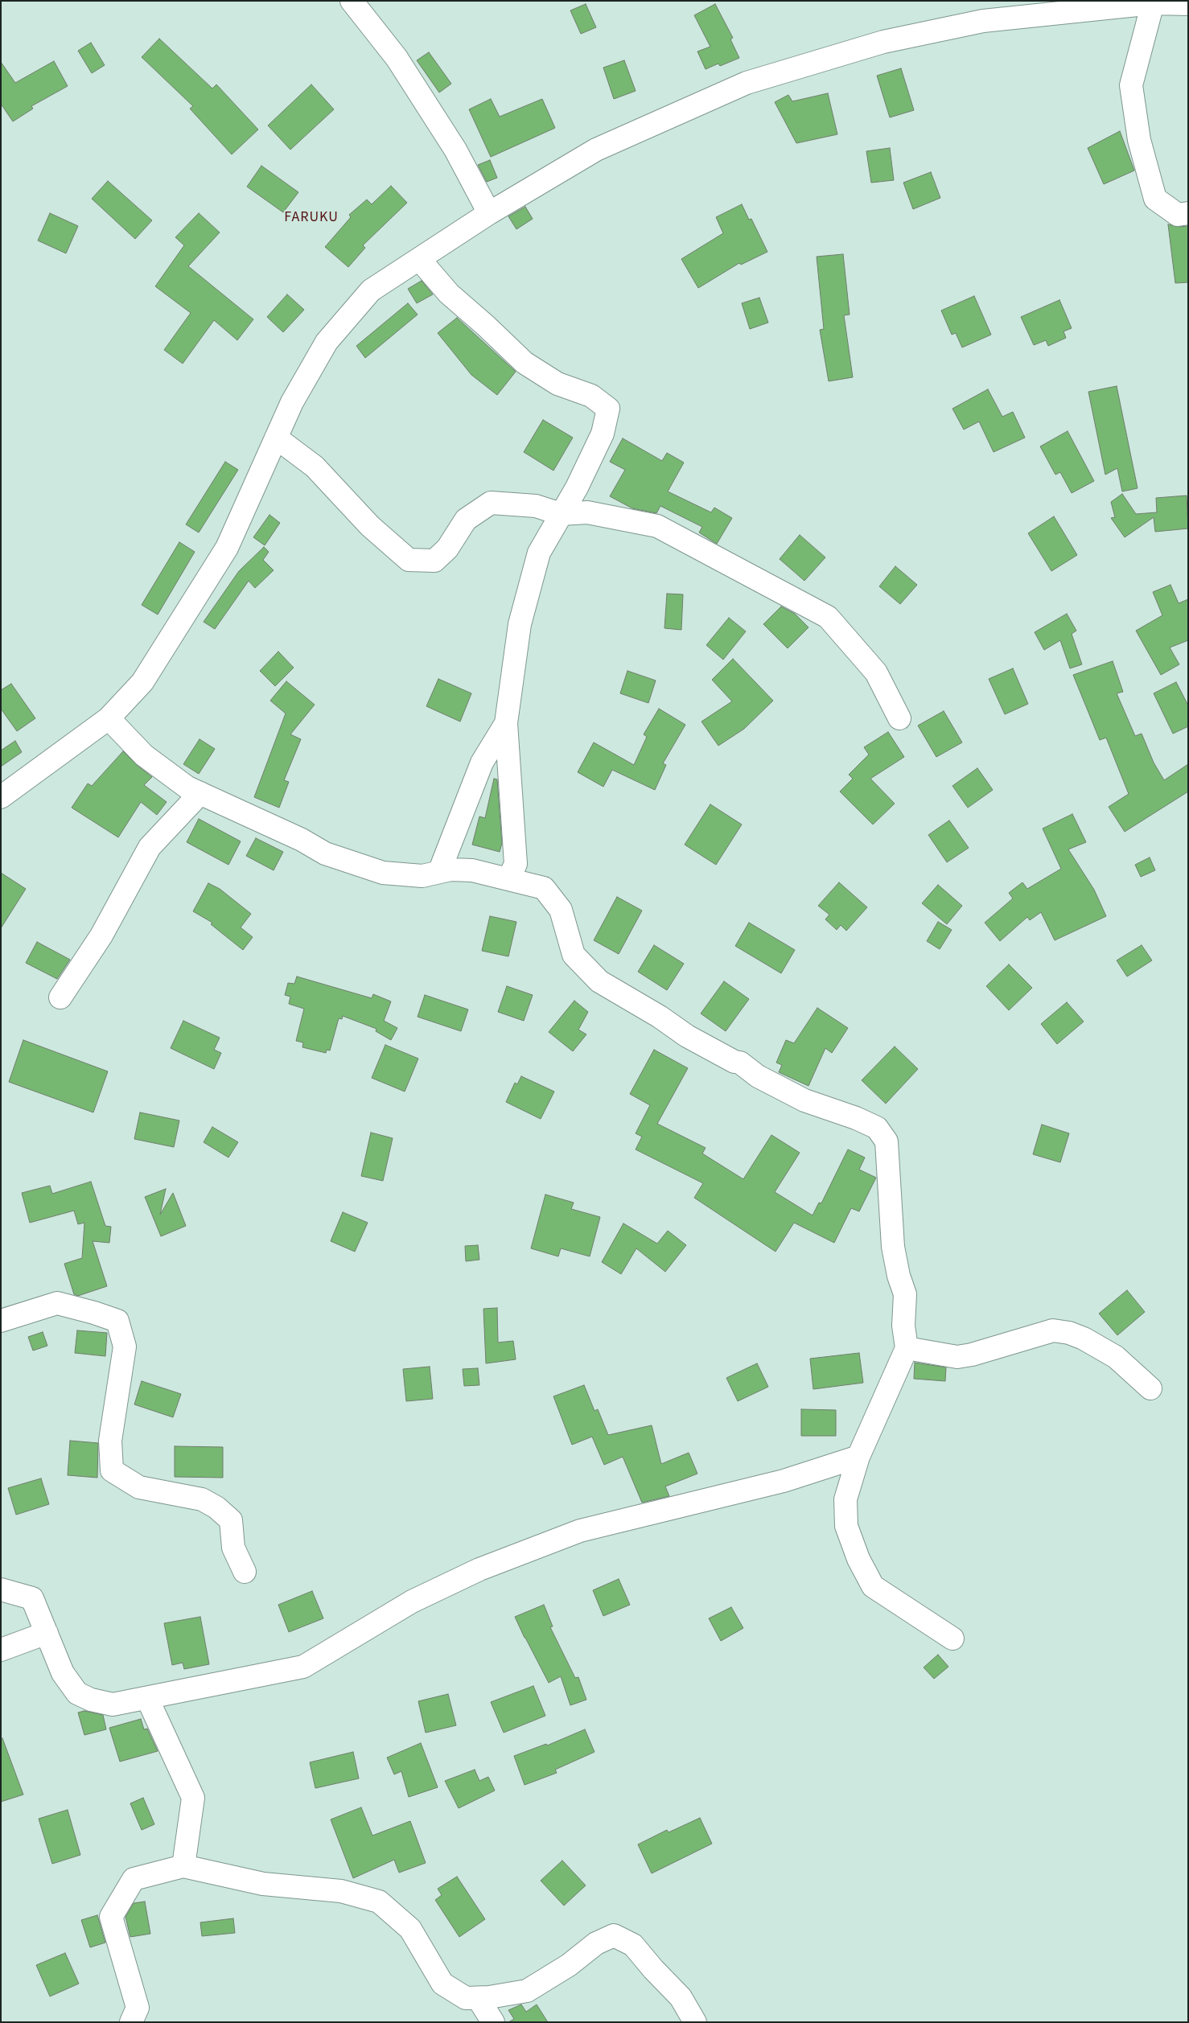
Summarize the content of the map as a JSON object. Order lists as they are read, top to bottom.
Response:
{
  "districts": ["FARUKU"]
}
